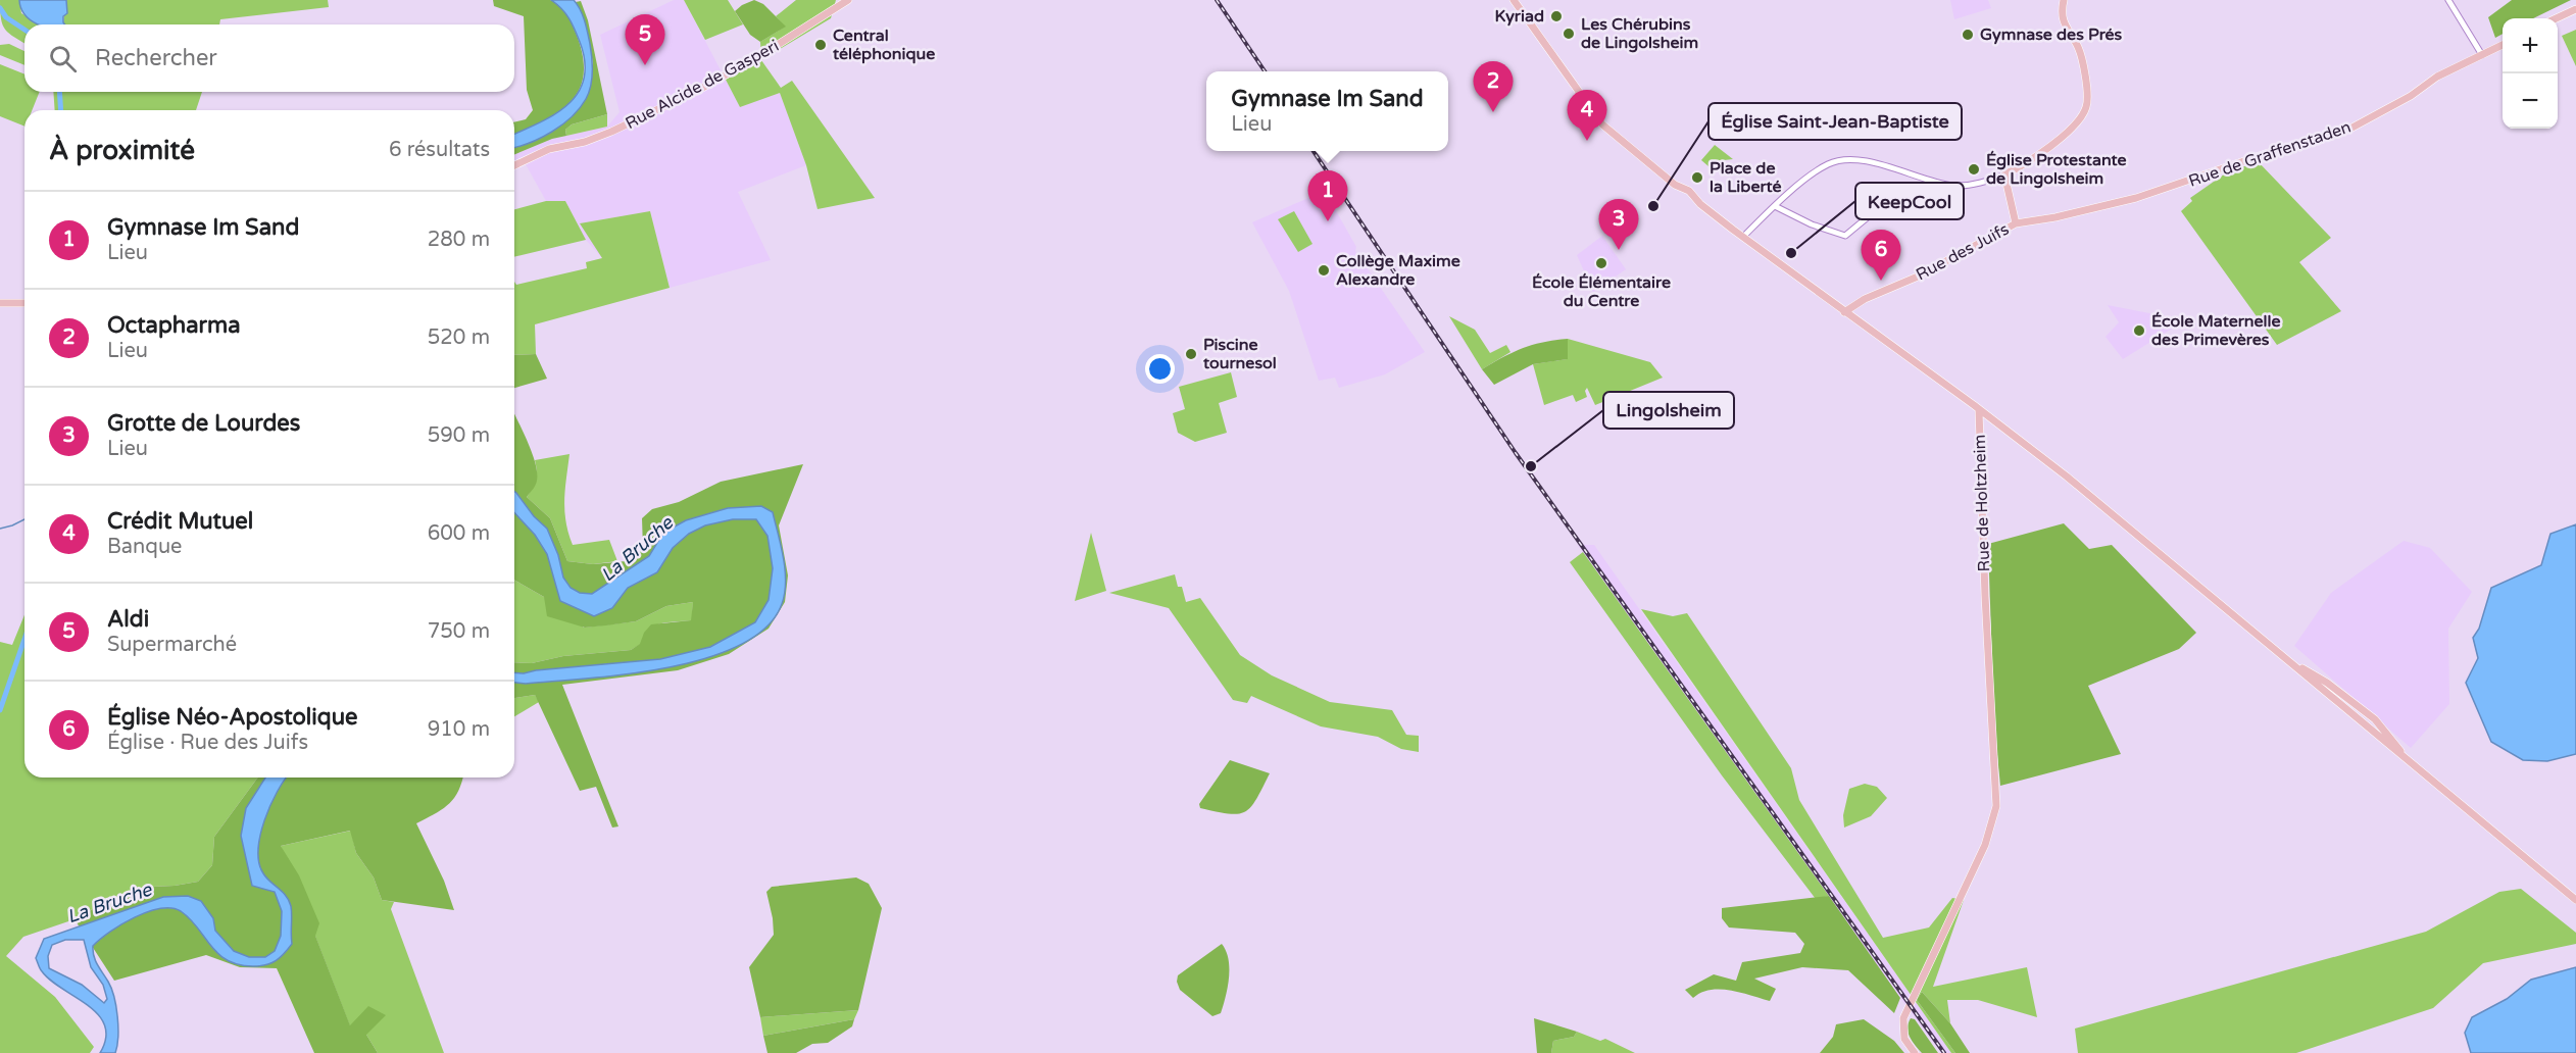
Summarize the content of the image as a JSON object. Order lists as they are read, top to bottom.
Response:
{
  "streets": {
    "main road": [
      "Rue Alcide de Gasperi",
      "Rue de Graffenstaden",
      "Rue des Juifs",
      "Rue de Holtzheim"
    ]
  },
  "crossings": [
    ["Rue de Graffenstaden", "Rue des Juifs"]
  ],
  "water": ["La Bruche"],
  "places": [
    "Kyriad",
    "Les Chérubins de Lingolsheim",
    "Gymnase des Prés",
    "Central téléphonique",
    "Église Protestante de Lingolsheim",
    "Place de la Liberté",
    "Église Saint-Jean-Baptiste",
    "KeepCool",
    "École Élémentaire du Centre",
    "Collège Maxime Alexandre",
    "École Maternelle des Primevères",
    "Piscine tournesol",
    "Lingolsheim"
  ],
  "page": {
    "pins": [
      "5",
      "2",
      "4",
      "1",
      "3",
      "6"
    ],
    "map_buttons": ["+", "−"],
    "search": "Rechercher",
    "popup": ["Gymnase Im Sand", "Lieu"],
    "heading": ["À proximité", "6 résultats"],
    "list": [
      {
        "mark": "1",
        "name": "Gymnase Im Sand",
        "note": "Lieu",
        "value": "280 m"
      },
      {
        "mark": "2",
        "name": "Octapharma",
        "note": "Lieu",
        "value": "520 m"
      },
      {
        "mark": "3",
        "name": "Grotte de Lourdes",
        "note": "Lieu",
        "value": "590 m"
      },
      {
        "mark": "4",
        "name": "Crédit Mutuel",
        "note": "Banque",
        "value": "600 m"
      },
      {
        "mark": "5",
        "name": "Aldi",
        "note": "Supermarché",
        "value": "750 m"
      },
      {
        "mark": "6",
        "name": "Église Néo-Apostolique",
        "note": "Église · Rue des Juifs",
        "value": "910 m"
      }
    ]
  }
}
